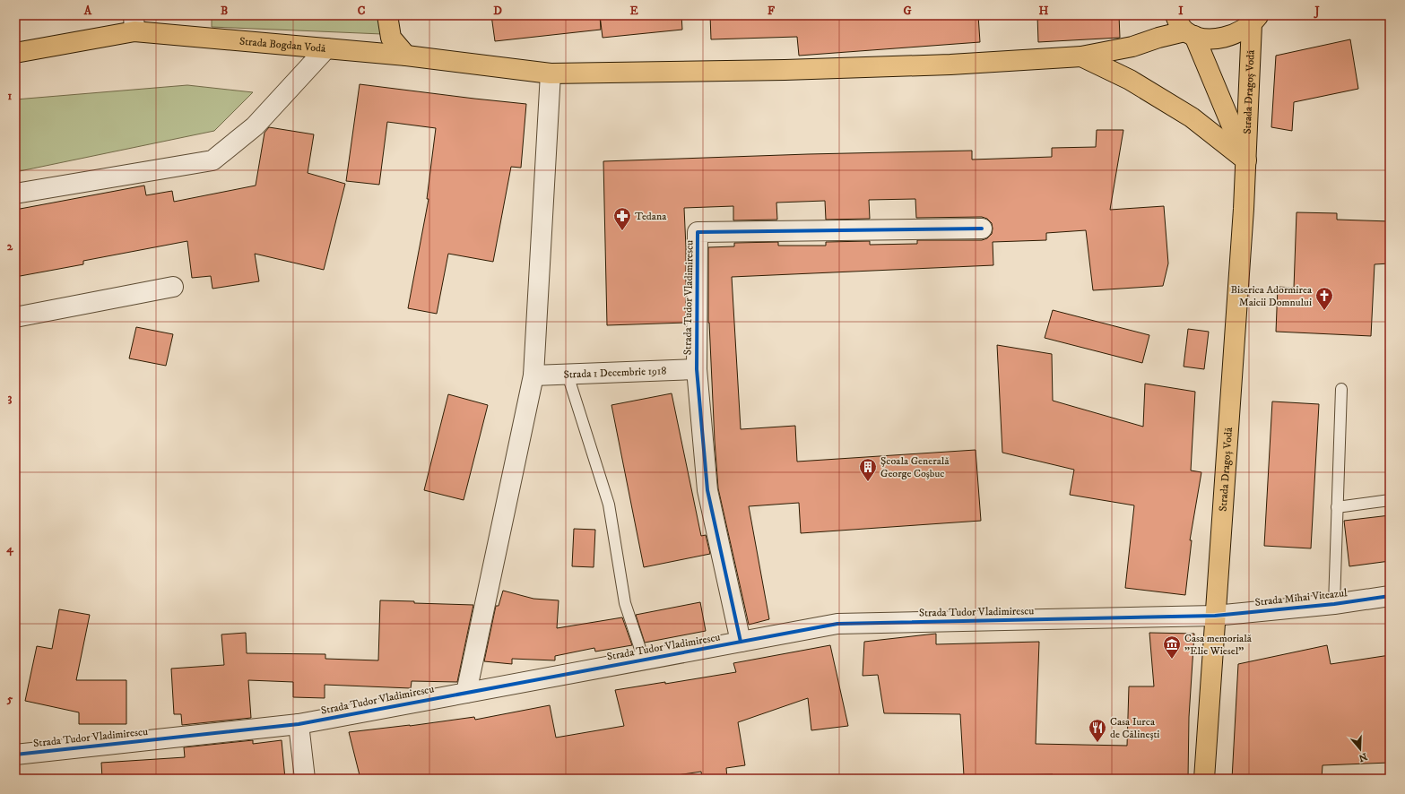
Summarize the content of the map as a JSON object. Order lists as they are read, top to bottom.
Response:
{
  "streets": {
    "main road": ["Strada Bogdan Vodă", "Strada Dragoș Vodă"],
    "street": ["Strada Tudor Vladimirescu", "Strada 1 Decembrie 1918", "Strada Mihai Viteazul"]
  },
  "crossings": [
    ["Strada Bogdan Vodă", "Strada Dragoș Vodă"],
    ["Strada Dragoș Vodă", "Strada Tudor Vladimirescu"],
    ["Strada Dragoș Vodă", "Strada Mihai Viteazul"],
    ["Strada Tudor Vladimirescu", "Strada 1 Decembrie 1918"],
    ["Strada Tudor Vladimirescu", "Strada Mihai Viteazul"]
  ],
  "places": {
    "pharmacy": ["Tedana"],
    "church": ["Biserica Adormirea Maicii Domnului"],
    "building": ["Școala Generală George Coșbuc"],
    "museum": ["Casa memorială \"Elie Wiesel\""],
    "restaurant": ["Casa Iurca de Călinești"]
  },
  "north": "bottom",
  "grid": {
    "columns": [
      "A",
      "B",
      "C",
      "D",
      "E",
      "F",
      "G",
      "H",
      "I",
      "J"
    ],
    "rows": [
      "1",
      "2",
      "3",
      "4",
      "5"
    ]
  }
}
